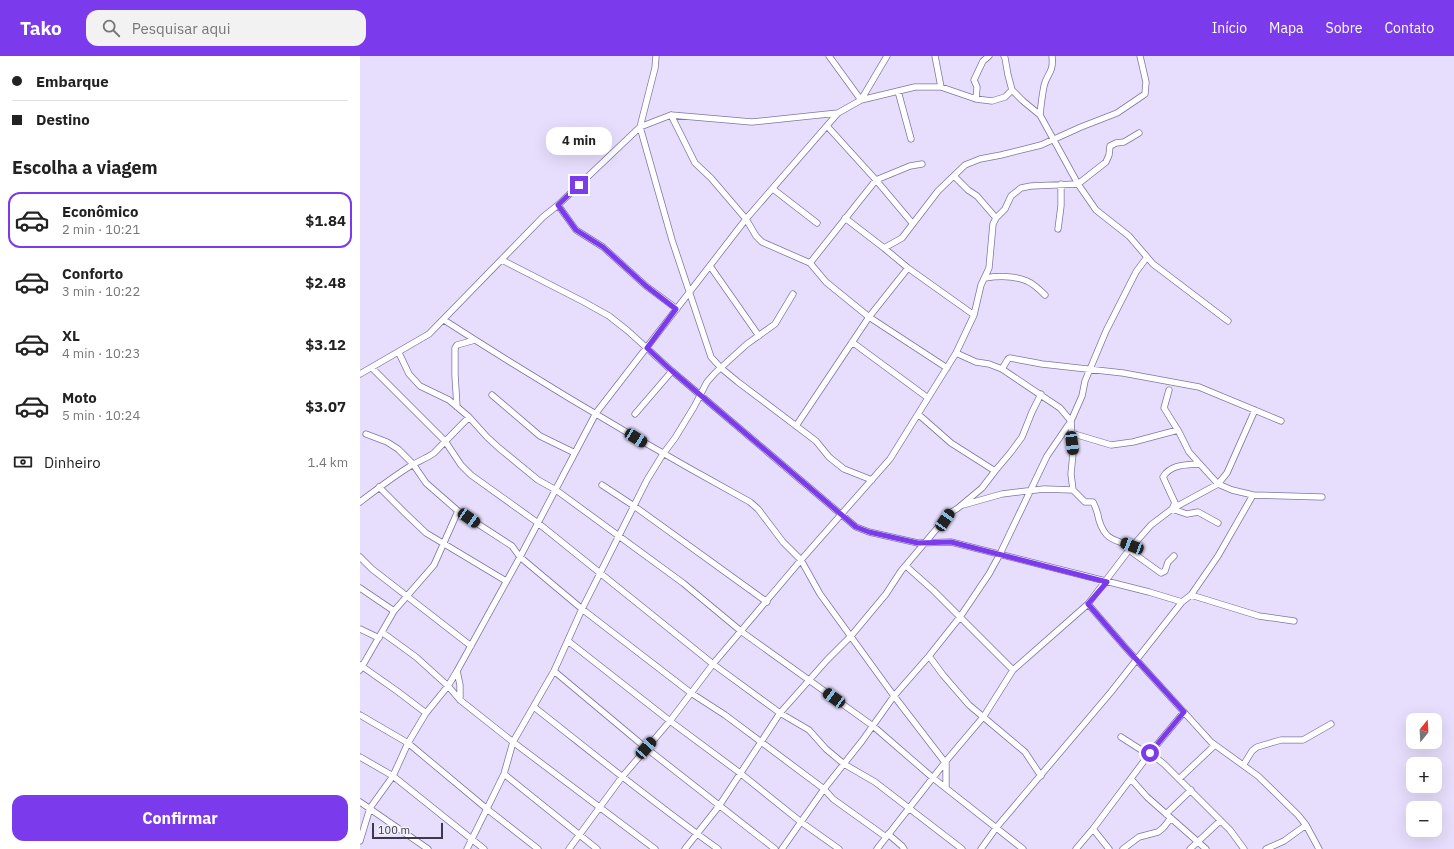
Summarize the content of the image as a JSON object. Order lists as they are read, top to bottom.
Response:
{
  "scale_bar": "100 m",
  "north": "top",
  "page": {
    "header": "Tako",
    "search": "Pesquisar aqui",
    "nav": [
      "Início",
      "Mapa",
      "Sobre",
      "Contato"
    ],
    "banner": ["Embarque", "Destino"],
    "bubble": "4 min",
    "heading": "Escolha a viagem",
    "list": [
      {
        "name": "Econômico",
        "note": "2 min · 10:21",
        "value": "$1.84"
      },
      {
        "name": "Conforto",
        "note": "3 min · 10:22",
        "value": "$2.48"
      },
      {
        "name": "XL",
        "note": "4 min · 10:23",
        "value": "$3.12"
      },
      {
        "name": "Moto",
        "note": "5 min · 10:24",
        "value": "$3.07"
      }
    ],
    "pay": ["Dinheiro", "1.4 km"],
    "map_buttons": ["+", "−"],
    "buttons": "Confirmar",
    "scale": "100 m"
  }
}
